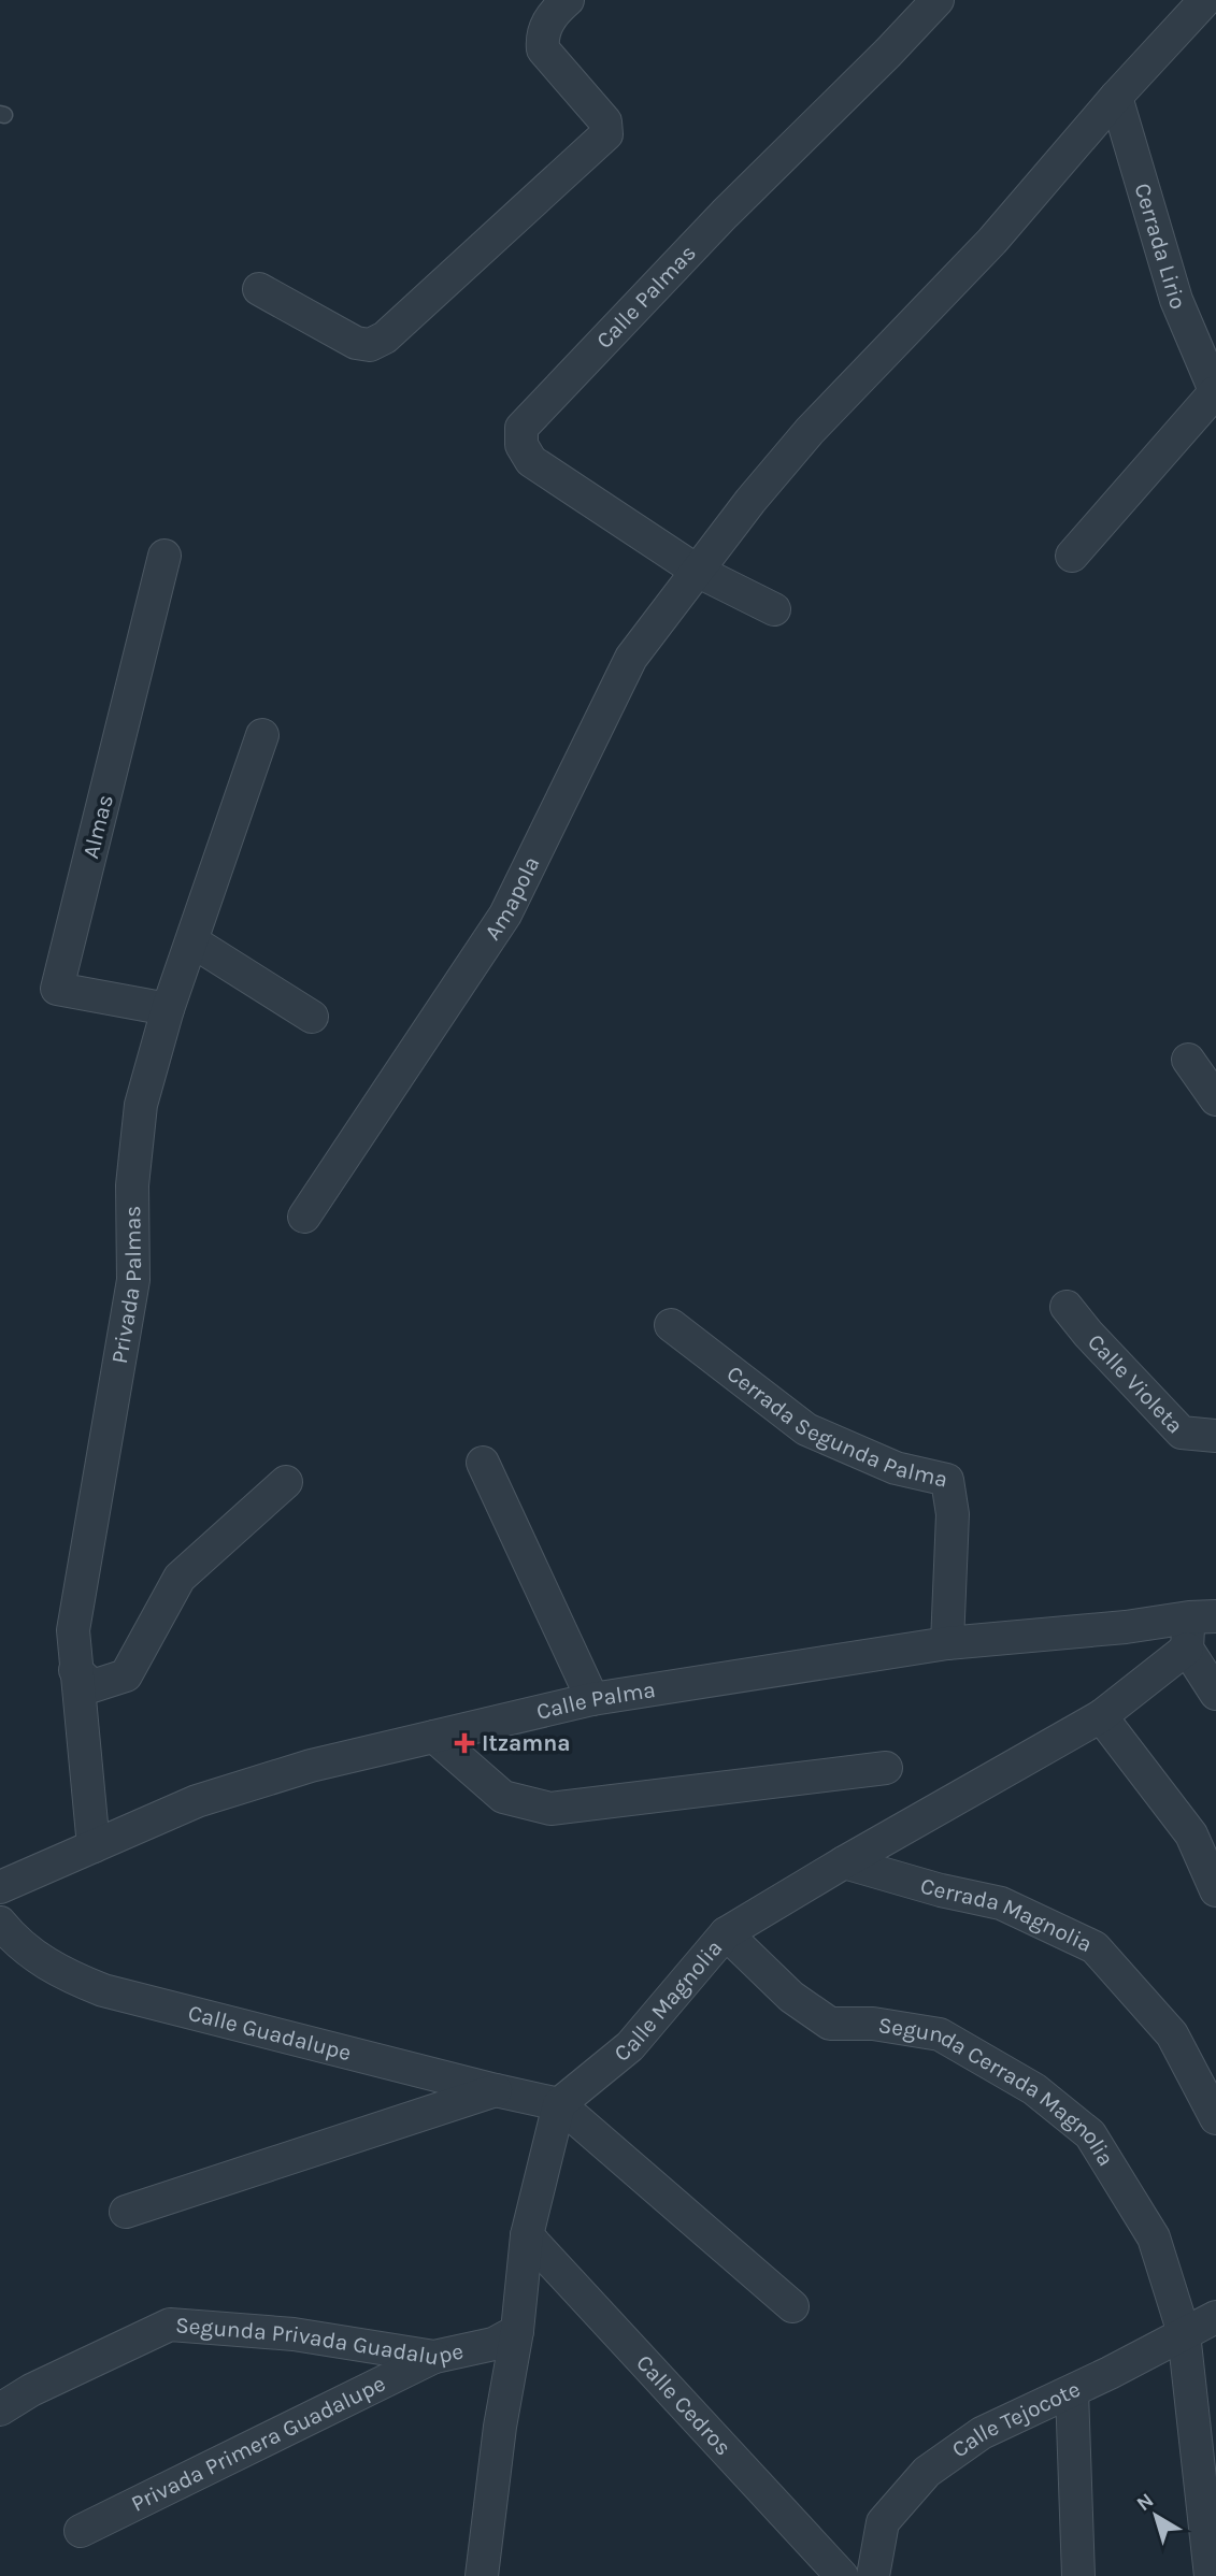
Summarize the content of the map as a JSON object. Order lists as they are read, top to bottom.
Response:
{
  "streets": {
    "street": [
      "Cerrada Lirio",
      "Calle Palmas",
      "Almas",
      "Amapola",
      "Privada Palmas",
      "Calle Violeta",
      "Cerrada Segunda Palma",
      "Calle Palma",
      "Cerrada Magnolia",
      "Calle Magnolia",
      "Calle Guadalupe",
      "Segunda Cerrada Magnolia",
      "Segunda Privada Guadalupe",
      "Calle Cedros",
      "Calle Tejocote",
      "Privada Primera Guadalupe"
    ]
  },
  "crossings": [
    ["Calle Palmas", "Amapola"],
    ["Almas", "Privada Palmas"],
    ["Privada Palmas", "Calle Palma"],
    ["Cerrada Segunda Palma", "Calle Palma"],
    ["Calle Palma", "Calle Magnolia"],
    ["Cerrada Magnolia", "Calle Magnolia"],
    ["Calle Magnolia", "Calle Guadalupe"],
    ["Calle Magnolia", "Segunda Cerrada Magnolia"],
    ["Segunda Cerrada Magnolia", "Calle Tejocote"],
    ["Segunda Privada Guadalupe", "Privada Primera Guadalupe"]
  ],
  "places": {
    "health": ["Itzamna"]
  },
  "north": "top left"
}
